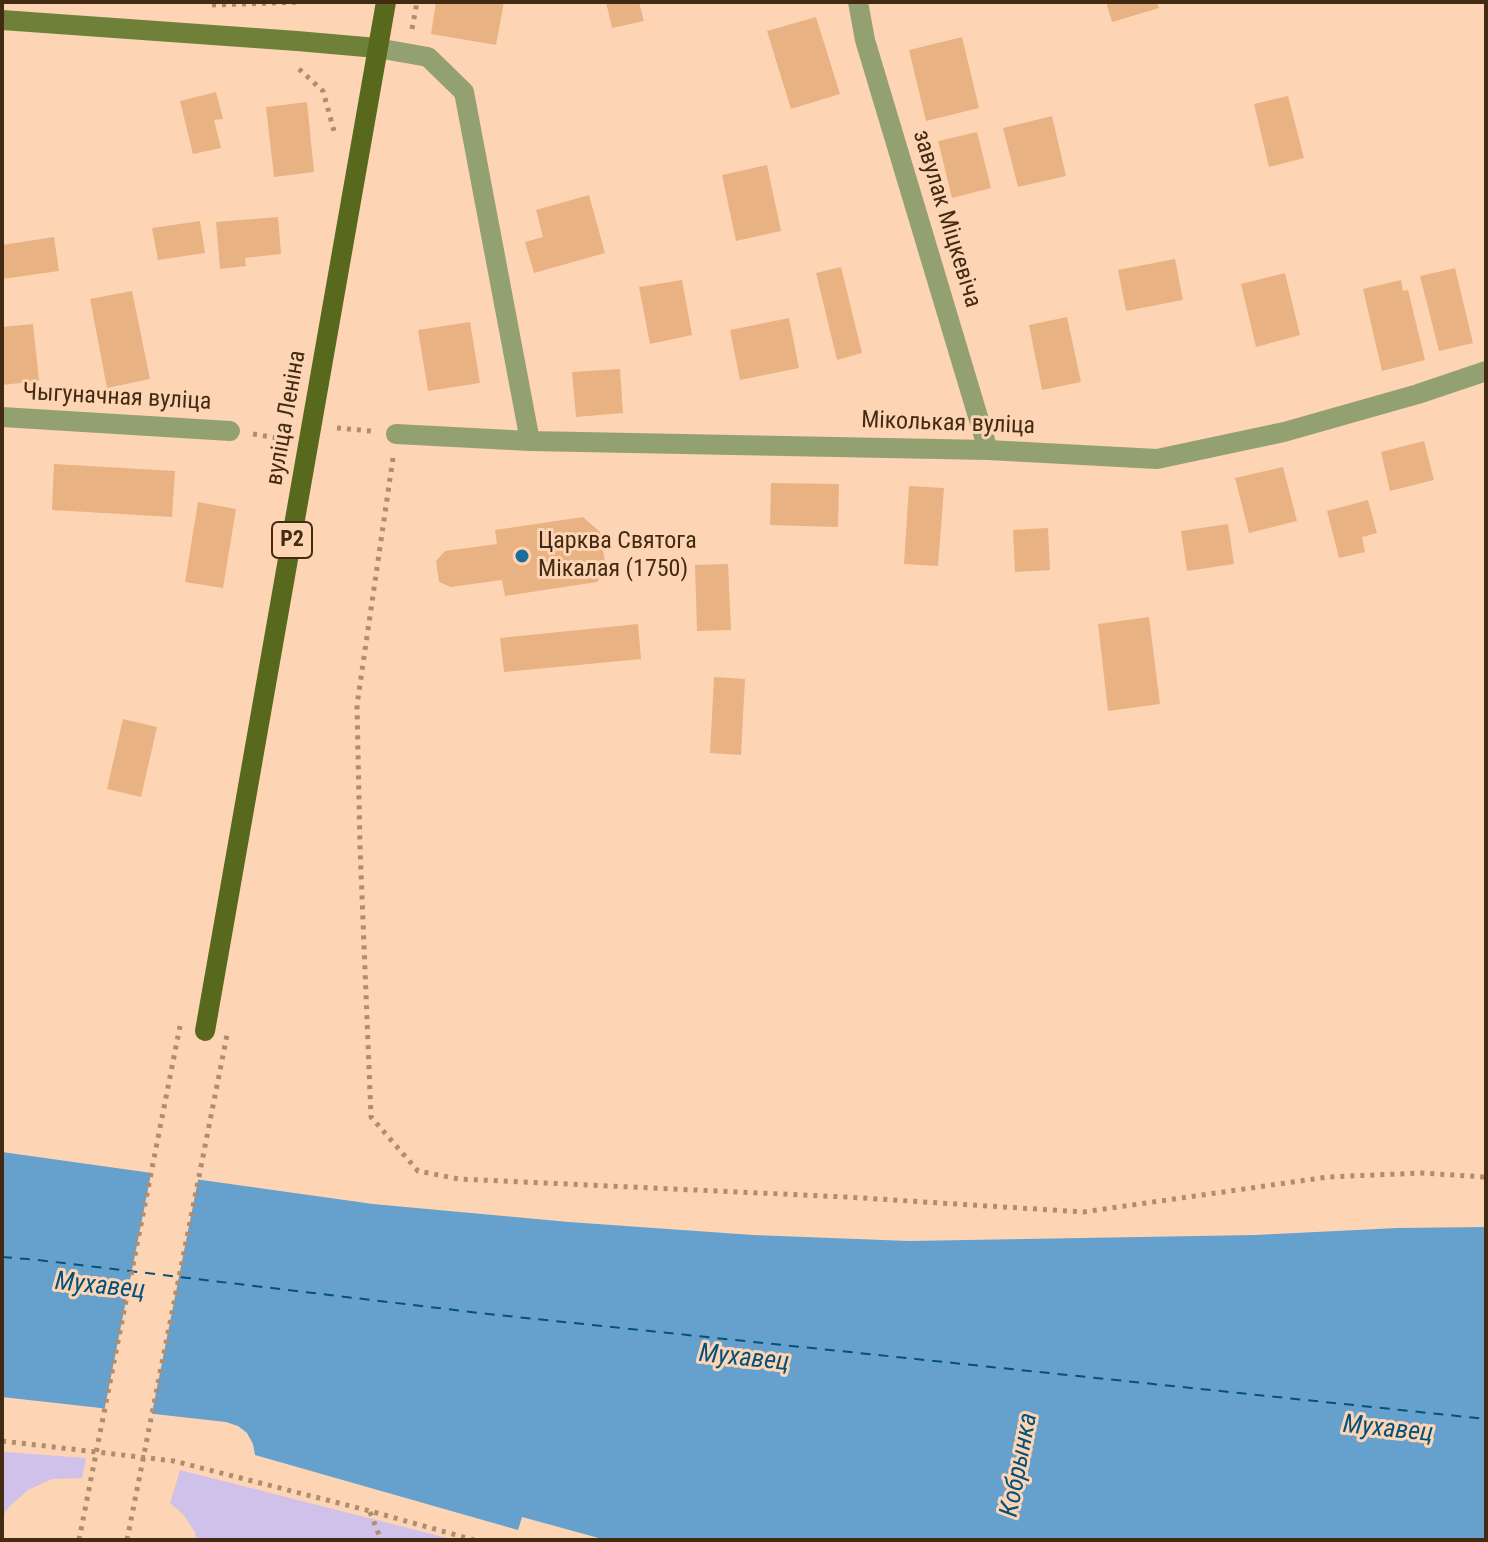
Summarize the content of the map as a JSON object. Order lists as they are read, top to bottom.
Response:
{
  "streets": {
    "main road": ["вуліца Леніна", "Р2"],
    "street": ["завулак Міцкевіча", "Чыгуначная вуліца", "Міколькая вуліца"]
  },
  "crossings": [
    ["завулак Міцкевіча", "Міколькая вуліца"]
  ],
  "water": ["Мухавец", "Кобрынка"],
  "places": ["Царква Святога Мікалая (1750)"]
}
